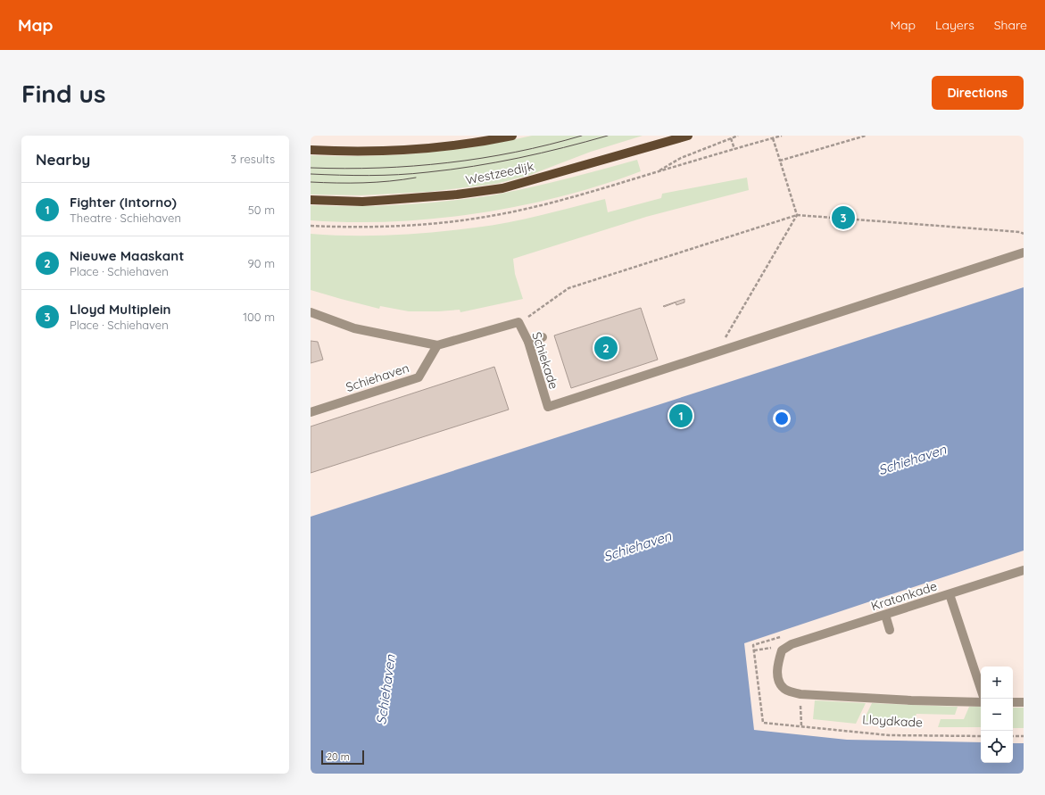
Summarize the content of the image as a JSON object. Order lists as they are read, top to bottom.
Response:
{
  "streets": {
    "main road": ["Westzeedijk"],
    "street": [
      "Schiekade",
      "Schiehaven",
      "Kratonkade",
      "Lloydkade"
    ]
  },
  "crossings": [
    ["Kratonkade", "Lloydkade"]
  ],
  "water": ["Schiehaven"],
  "scale_bar": "20 m",
  "page": {
    "header": "Map",
    "nav": ["Map", "Layers", "Share"],
    "buttons": "Directions",
    "title": "Find us",
    "heading": ["Nearby", "3 results"],
    "list": [
      {
        "mark": "1",
        "name": "Fighter (Intorno)",
        "note": "Theatre · Schiehaven",
        "value": "50 m"
      },
      {
        "mark": "2",
        "name": "Nieuwe Maaskant",
        "note": "Place · Schiehaven",
        "value": "90 m"
      },
      {
        "mark": "3",
        "name": "Lloyd Multiplein",
        "note": "Place · Schiehaven",
        "value": "100 m"
      }
    ],
    "pins": ["3", "2", "1"],
    "map_buttons": ["+", "−"],
    "scale": "20 m"
  }
}
